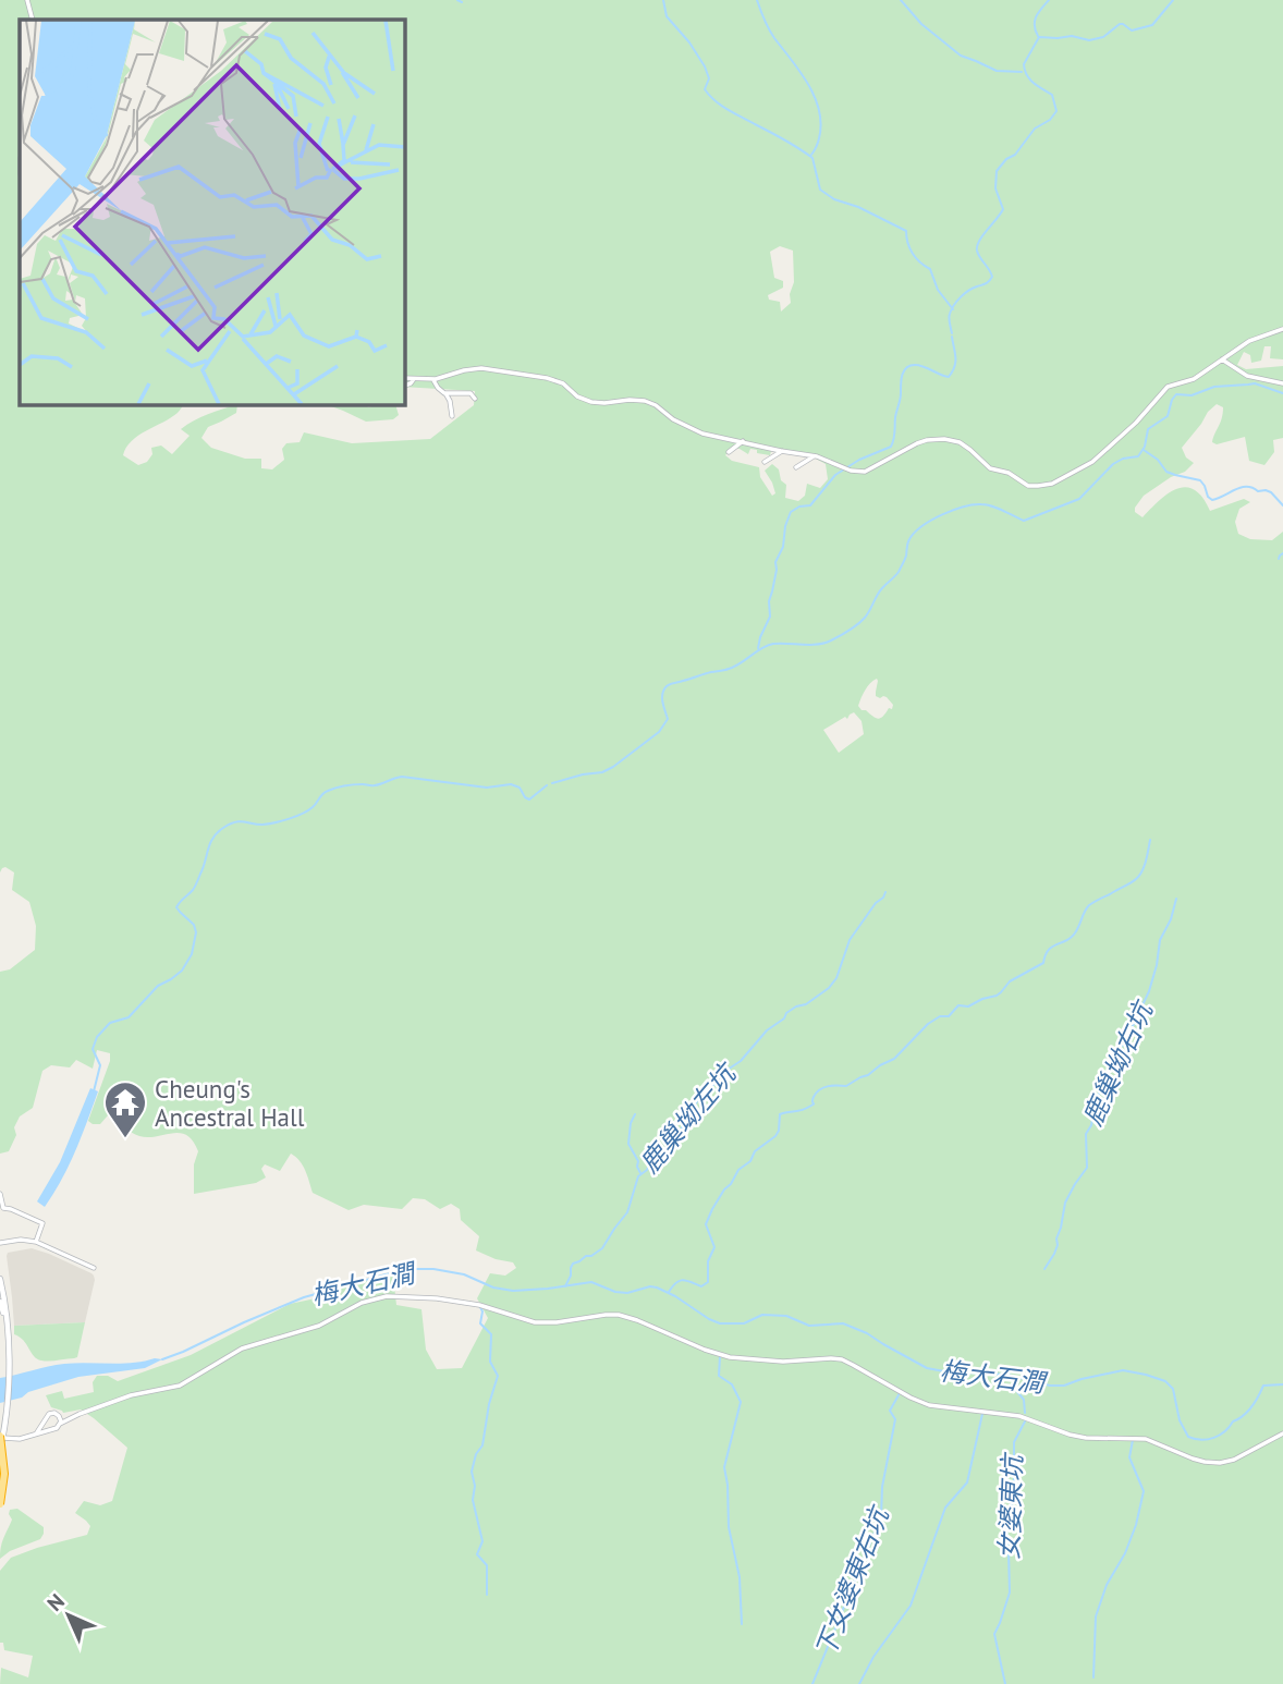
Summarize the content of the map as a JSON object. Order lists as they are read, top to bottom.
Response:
{
  "water": [
    "鹿巢坳右坑",
    "鹿巢坳左坑",
    "梅大石澗",
    "女婆東坑",
    "下女婆東右坑"
  ],
  "places": {
    "temple": ["Cheung's Ancestral Hall"]
  },
  "north": "top left"
}
